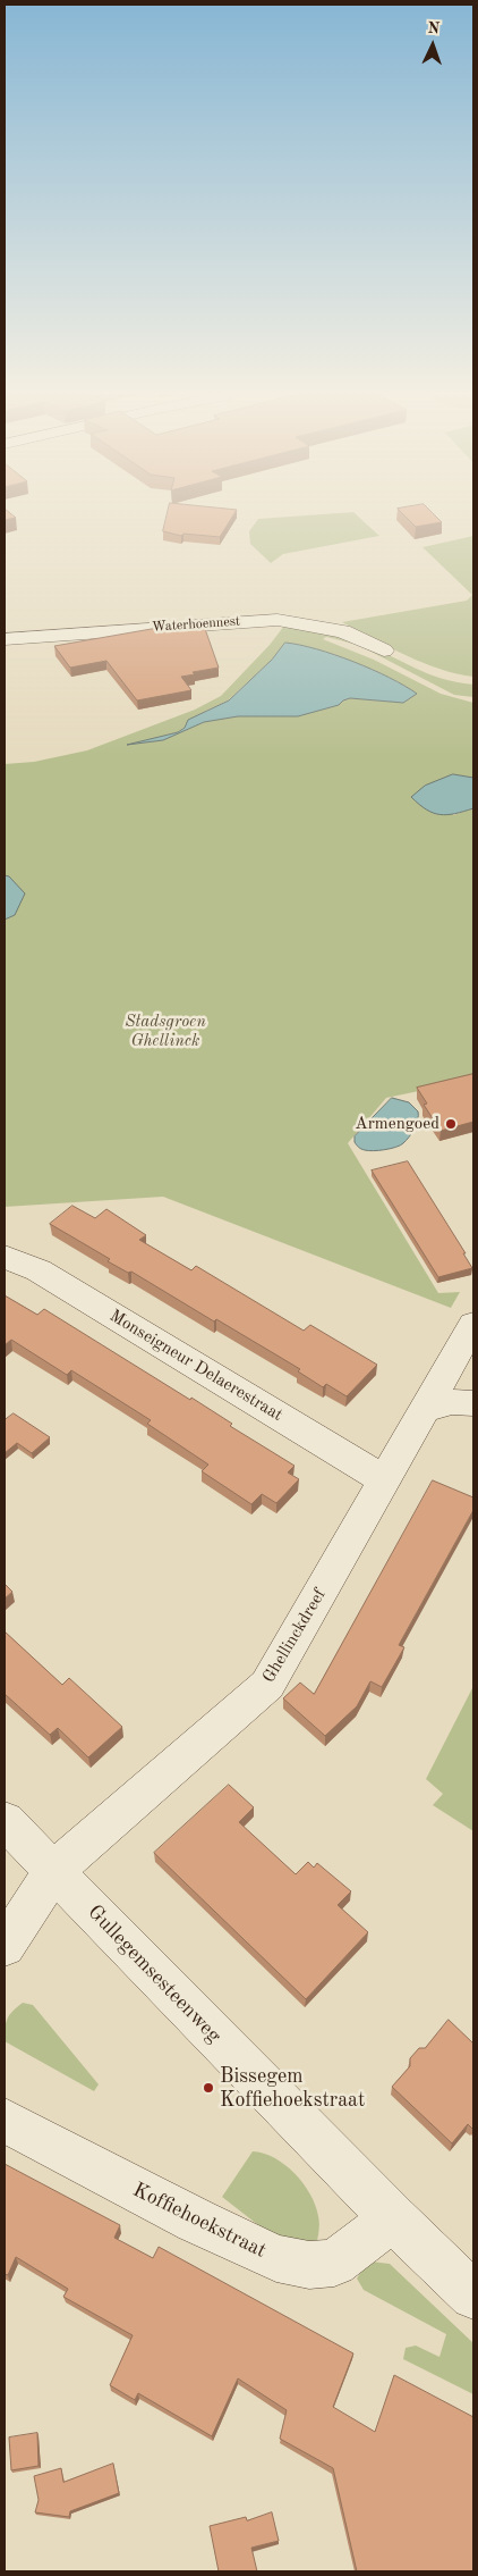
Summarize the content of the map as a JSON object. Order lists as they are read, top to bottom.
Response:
{
  "streets": {
    "street": [
      "Waterhoennest",
      "Monseigneur Delaerestraat",
      "Ghellinckdreef",
      "Gullegemsesteenweg",
      "Koffiehoekstraat"
    ]
  },
  "crossings": [
    ["Monseigneur Delaerestraat", "Ghellinckdreef"],
    ["Ghellinckdreef", "Gullegemsesteenweg"],
    ["Gullegemsesteenweg", "Koffiehoekstraat"]
  ],
  "parks": ["Stadsgroen Ghellinck"],
  "places": ["Armengoed", "Bissegem Koffiehoekstraat"],
  "north": "top"
}
